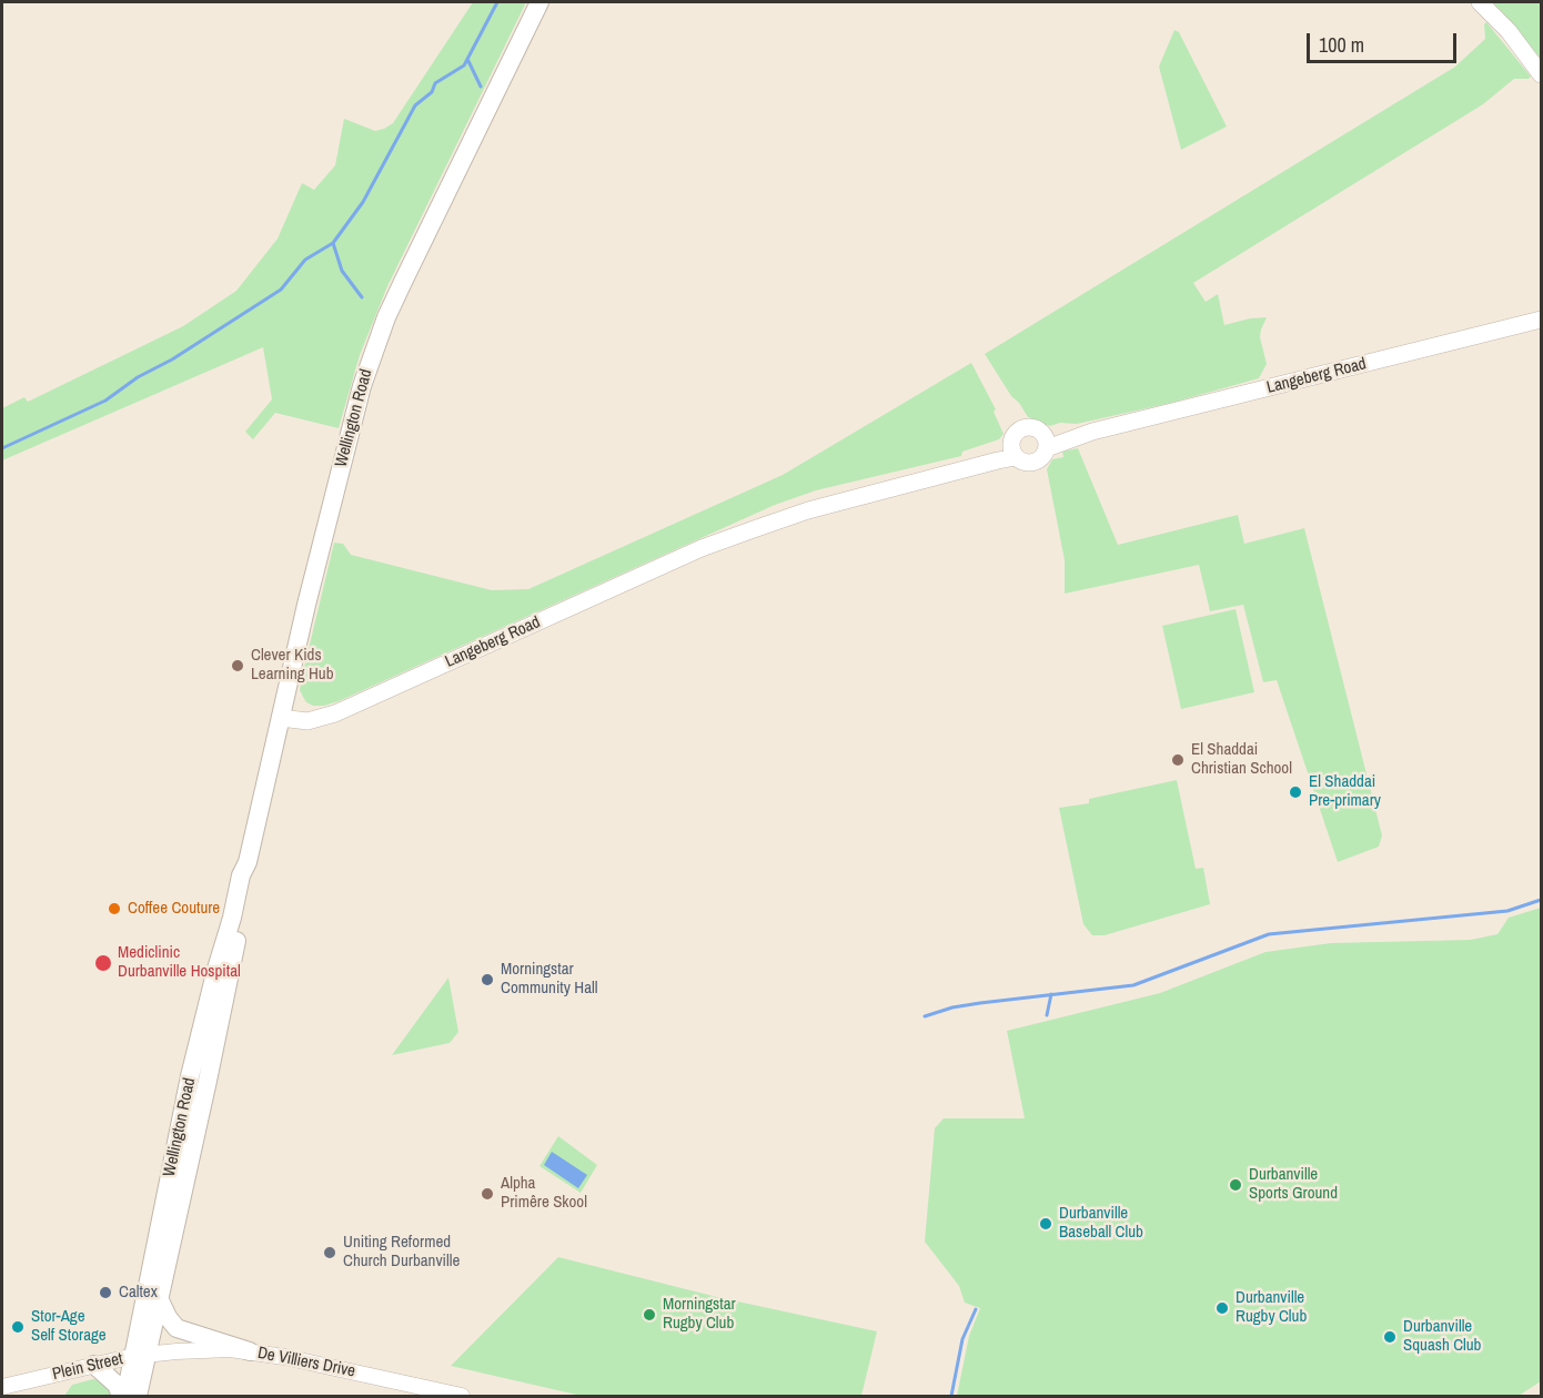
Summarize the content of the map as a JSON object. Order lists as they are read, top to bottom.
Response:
{
  "streets": {
    "main road": ["Langeberg Road", "Wellington Road"],
    "street": ["De Villiers Drive", "Plein Street"]
  },
  "crossings": [
    ["Langeberg Road", "Wellington Road"],
    ["Wellington Road", "De Villiers Drive"],
    ["Wellington Road", "Plein Street"],
    ["De Villiers Drive", "Plein Street"]
  ],
  "places": [
    "Clever Kids Learning Hub",
    "El Shaddai Christian School",
    "El Shaddai Pre-primary",
    "Coffee Couture",
    "Mediclinic Durbanville Hospital",
    "Morningstar Community Hall",
    "Durbanville Sports Ground",
    "Alpha Primêre Skool",
    "Durbanville Baseball Club",
    "Uniting Reformed Church Durbanville",
    "Caltex",
    "Durbanville Rugby Club",
    "Morningstar Rugby Club",
    "Stor-Age Self Storage",
    "Durbanville Squash Club"
  ],
  "scale_bar": "100 m"
}
